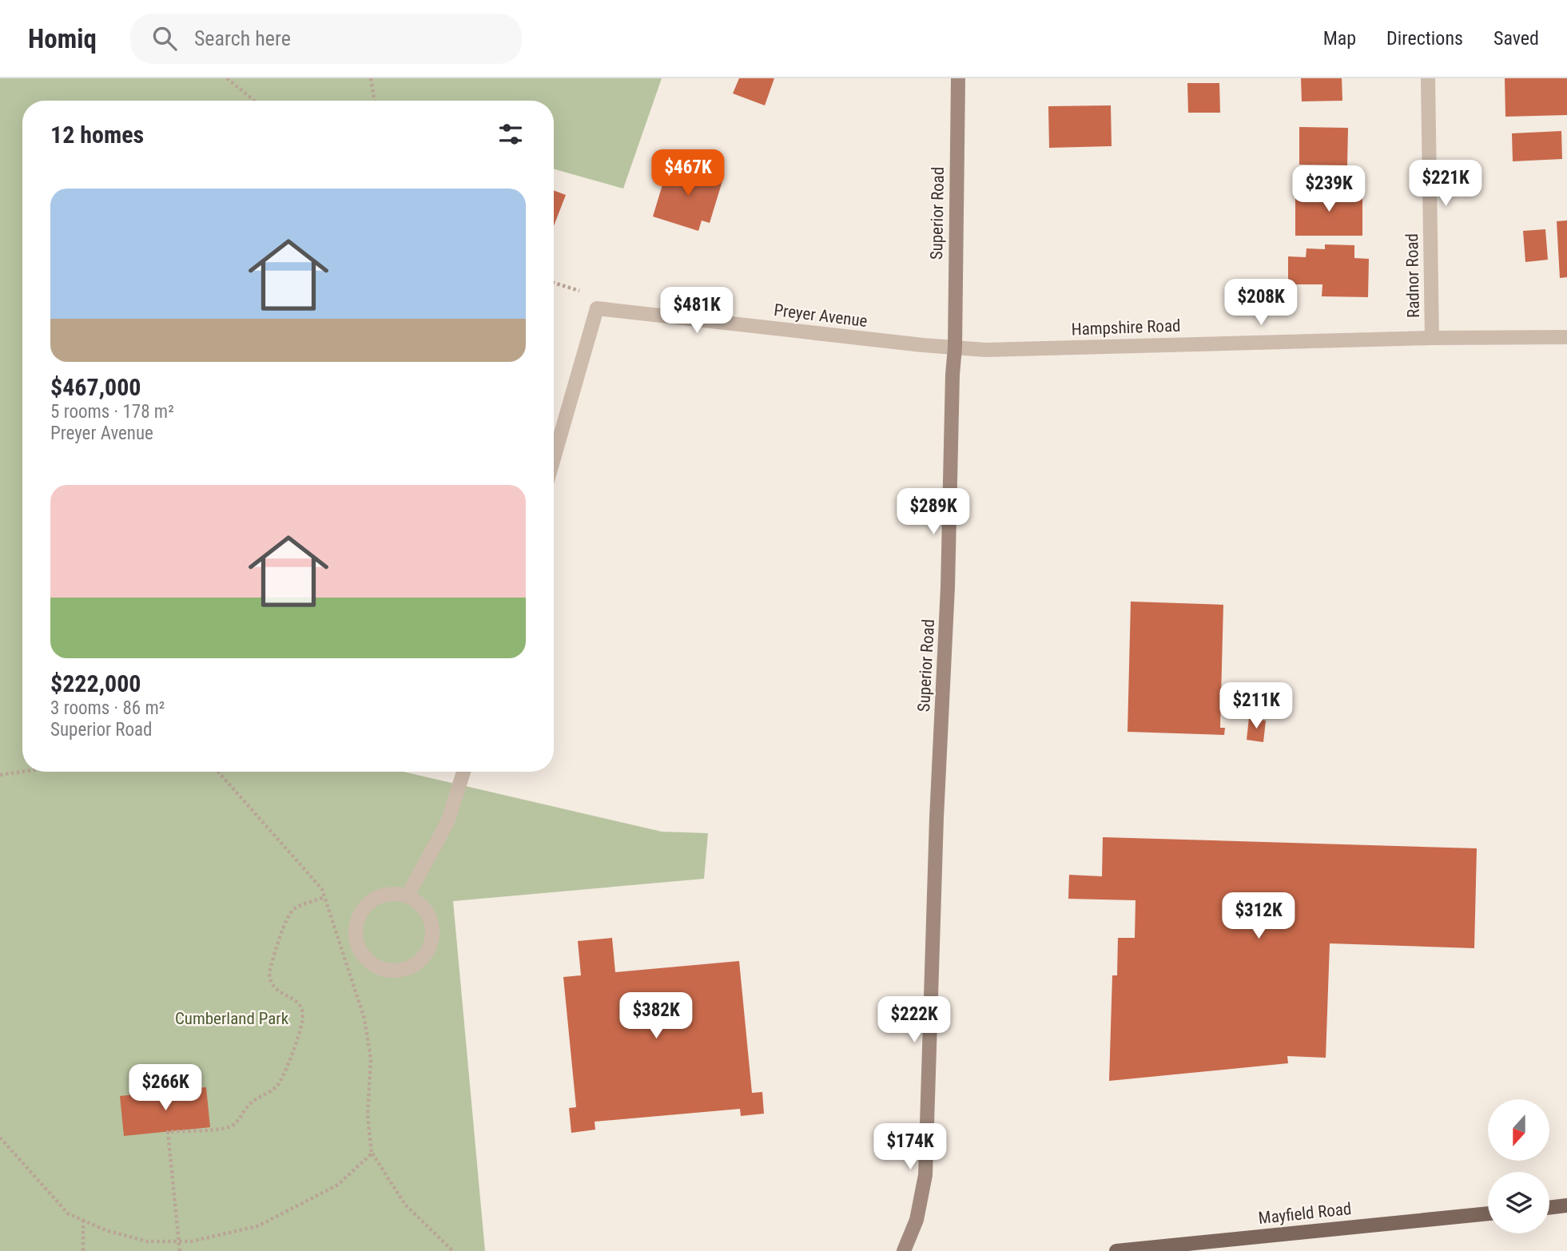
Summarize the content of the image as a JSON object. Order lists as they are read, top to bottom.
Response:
{
  "streets": {
    "main road": ["Mayfield Road"],
    "street": [
      "Superior Road",
      "Radnor Road",
      "Preyer Avenue",
      "Hampshire Road"
    ]
  },
  "crossings": [
    ["Superior Road", "Preyer Avenue"],
    ["Superior Road", "Hampshire Road"],
    ["Radnor Road", "Hampshire Road"],
    ["Preyer Avenue", "Hampshire Road"]
  ],
  "parks": ["Cumberland Park"],
  "north": "bottom",
  "page": {
    "header": "Homiq",
    "search": "Search here",
    "nav": ["Map", "Directions", "Saved"],
    "heading": "12 homes",
    "price": [
      "$467K",
      "$221K",
      "$239K",
      "$208K",
      "$481K",
      "$289K",
      "$211K",
      "$312K",
      "$382K",
      "$222K",
      "$266K",
      "$174K"
    ],
    "list": [
      {
        "name": "$467,000",
        "note": "5 rooms · 178 m² · Preyer Avenue"
      },
      {
        "name": "$222,000",
        "note": "3 rooms · 86 m² · Superior Road"
      }
    ]
  }
}
